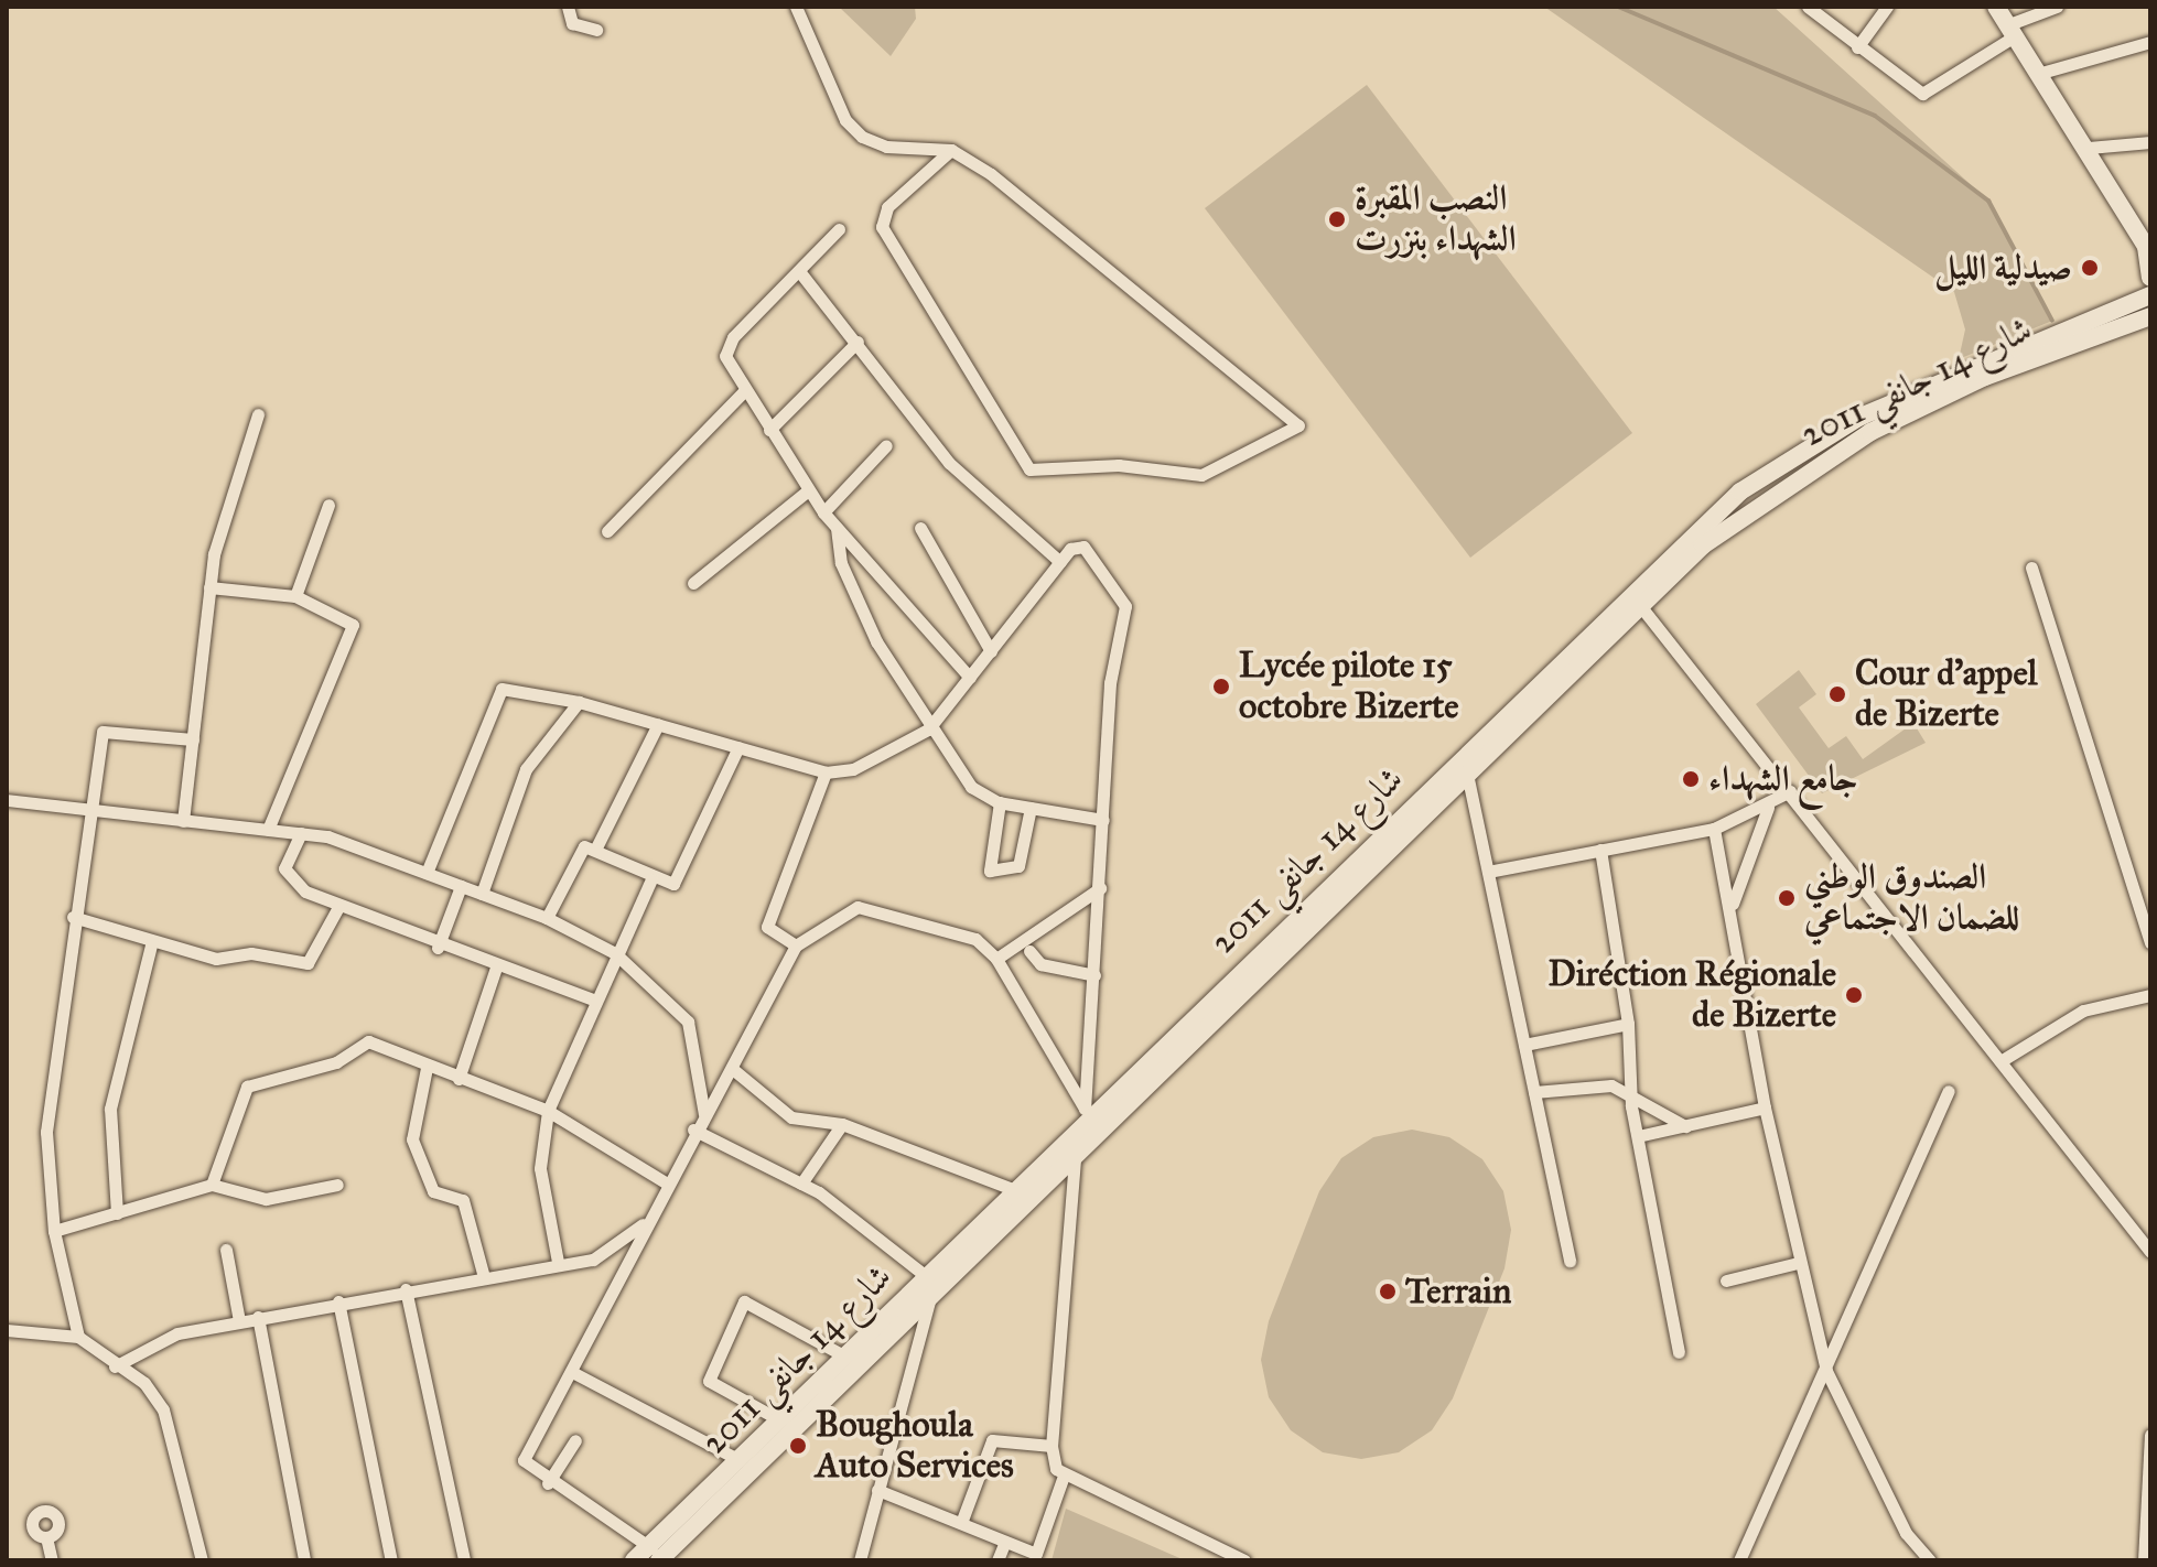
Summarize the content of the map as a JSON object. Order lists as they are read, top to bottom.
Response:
{
  "streets": {
    "main road": ["شارع 14 جانفي 2011"]
  },
  "places": [
    "النصب المقبرة الشهداء بنزرت",
    "صيدلية الليل",
    "Lycée pilote 15 octobre Bizerte",
    "Cour d'appel de Bizerte",
    "جامع الشهداء",
    "الصندوق الوطني للضمان الاجتماعي",
    "Diréction Régionale de Bizerte",
    "Terrain",
    "Boughoula Auto Services"
  ]
}
